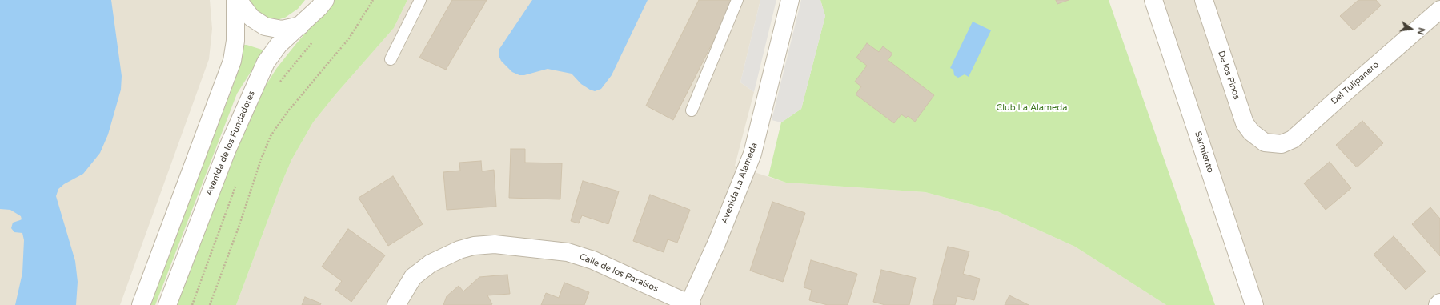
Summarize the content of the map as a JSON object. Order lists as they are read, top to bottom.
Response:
{
  "streets": {
    "street": [
      "De los Pinos",
      "Del Tulipanero",
      "Avenida de los Fundadores",
      "Sarmiento",
      "Avenida La Alameda",
      "Calle de los Paraísos"
    ]
  },
  "crossings": [
    ["De los Pinos", "Del Tulipanero"],
    ["Avenida La Alameda", "Calle de los Paraísos"]
  ],
  "parks": ["Club La Alameda"],
  "north": "right"
}
